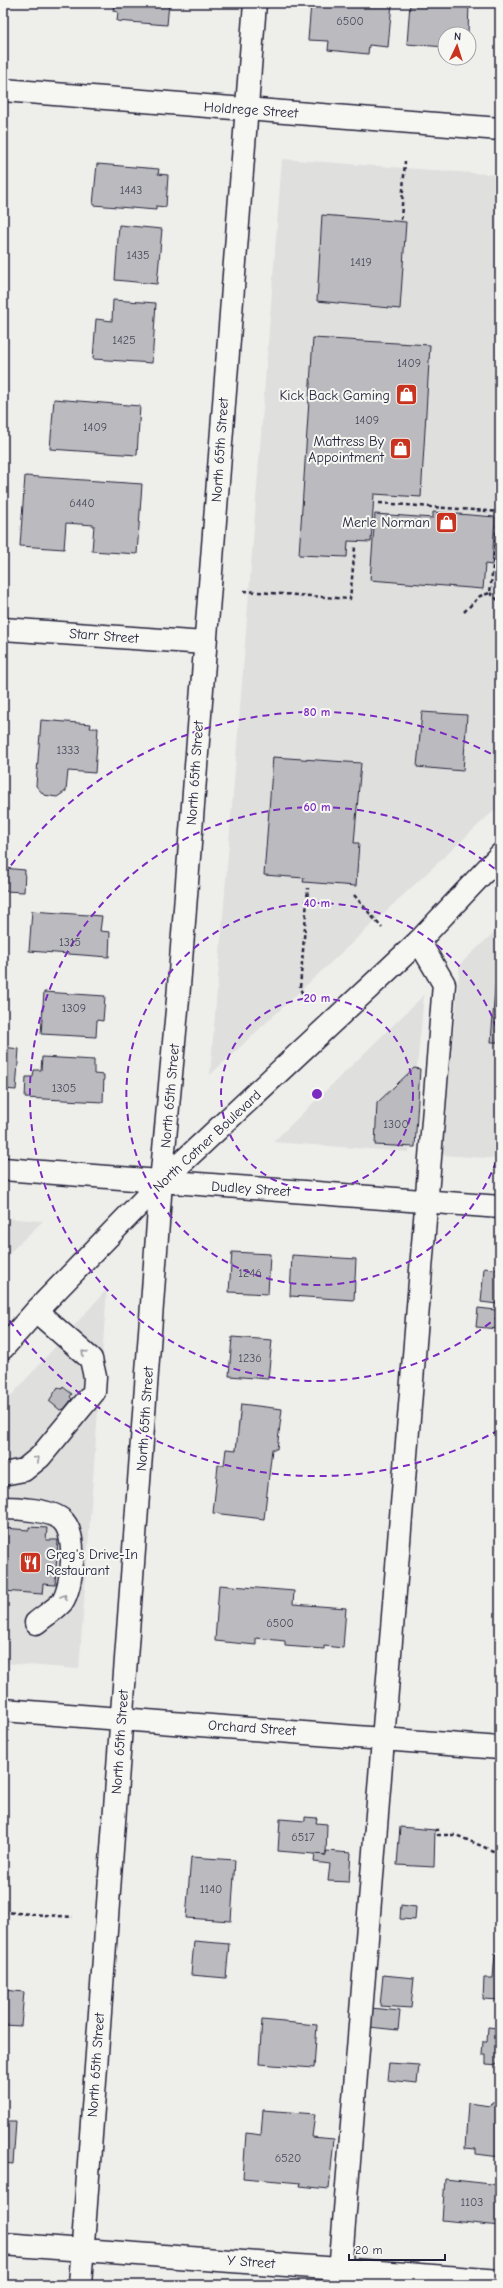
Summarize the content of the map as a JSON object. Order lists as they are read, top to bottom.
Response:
{
  "streets": {
    "street": [
      "Holdrege Street",
      "North 65th Street",
      "Starr Street",
      "North Cotner Boulevard",
      "Dudley Street",
      "Orchard Street",
      "Y Street"
    ]
  },
  "crossings": [
    ["Holdrege Street", "North 65th Street"],
    ["North 65th Street", "Starr Street"],
    ["North 65th Street", "North Cotner Boulevard"],
    ["North 65th Street", "Dudley Street"],
    ["North 65th Street", "Orchard Street"],
    ["North 65th Street", "Y Street"],
    ["North Cotner Boulevard", "Dudley Street"]
  ],
  "places": {
    "shop": ["Kick Back Gaming", "Mattress By Appointment", "Merle Norman"],
    "restaurant": ["Greg's Drive-In Restaurant"]
  },
  "house_numbers": [
    "6500",
    "1443",
    "1435",
    "1419",
    "1425",
    "1409",
    "1409",
    "1409",
    "6440",
    "1333",
    "1315",
    "1309",
    "1305",
    "1300",
    "1246",
    "1236",
    "6500",
    "6517",
    "1140",
    "6520",
    "1103"
  ],
  "scale_bar": "20 m",
  "north": "top",
  "rings": [
    "80 m",
    "60 m",
    "40 m",
    "20 m"
  ]
}
